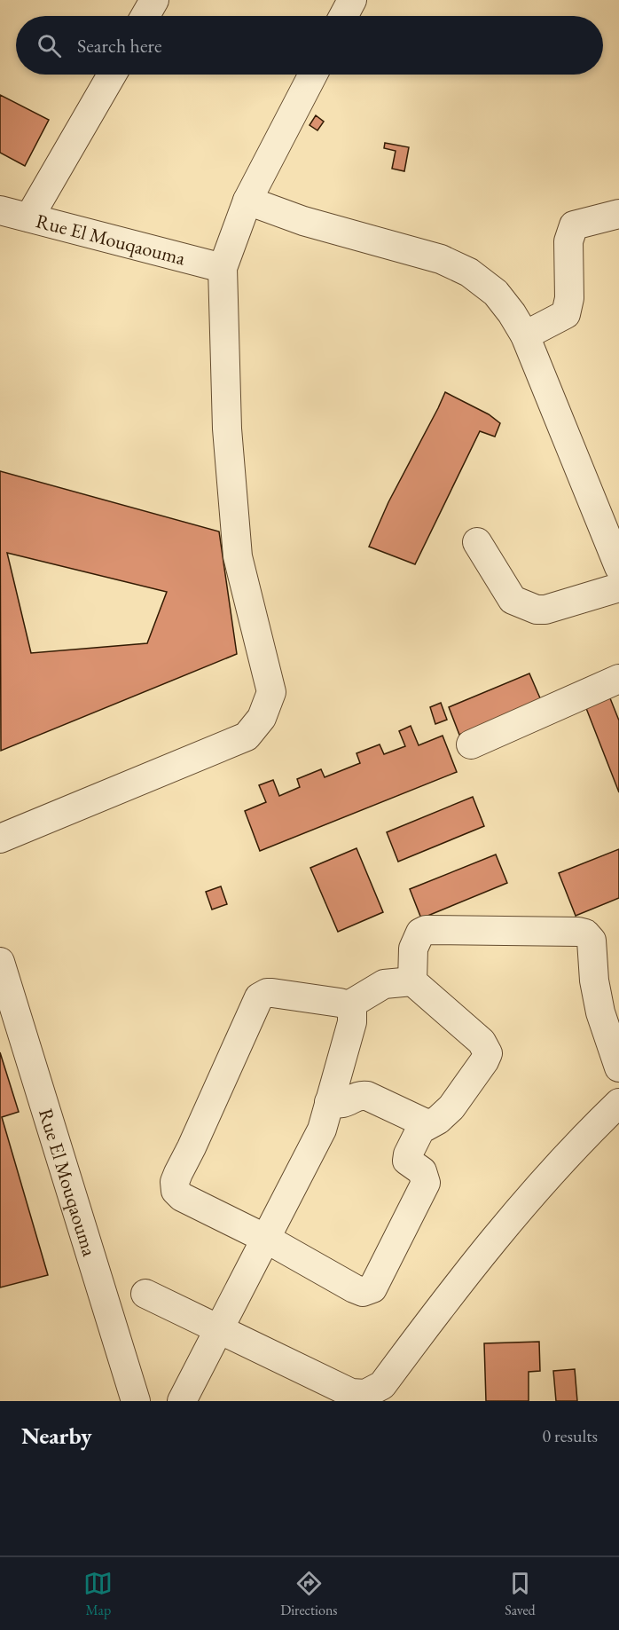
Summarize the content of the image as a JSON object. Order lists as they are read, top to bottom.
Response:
{
  "streets": {
    "street": ["Rue El Mouqaouma"]
  },
  "page": {
    "search": "Search here",
    "heading": ["Nearby", "0 results"],
    "nav": ["Map", "Directions", "Saved"]
  }
}
